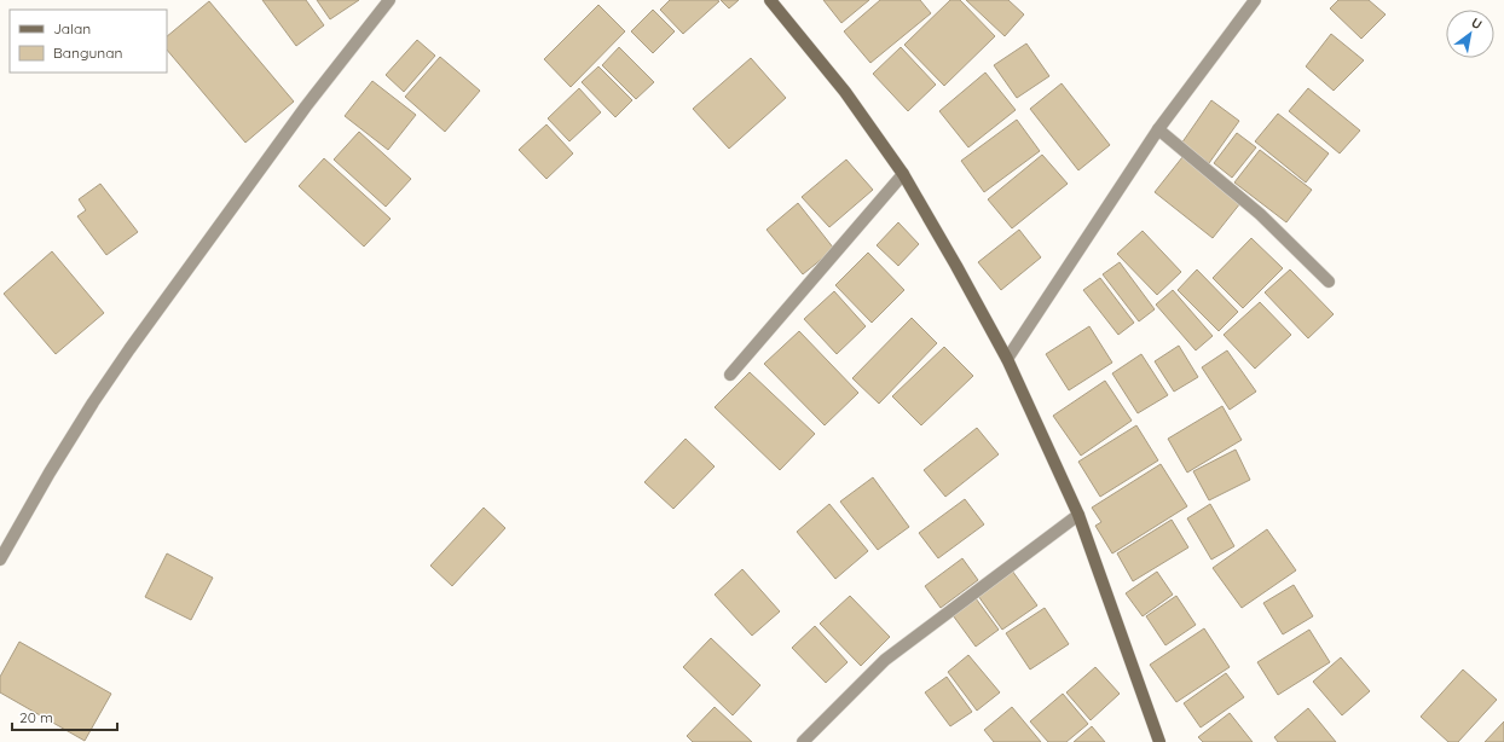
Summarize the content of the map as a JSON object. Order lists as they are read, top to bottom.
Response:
{
  "legend": ["Jalan", "Bangunan"],
  "scale_bar": "20 m",
  "north": "top right"
}
